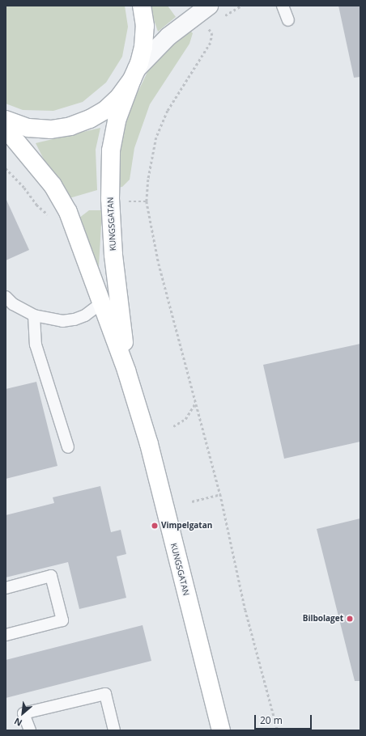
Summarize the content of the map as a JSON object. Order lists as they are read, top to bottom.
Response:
{
  "streets": {
    "main road": ["KUNGSGATAN"]
  },
  "places": ["Vimpelgatan", "Bilbolaget"],
  "scale_bar": "20 m",
  "north": "bottom left"
}
